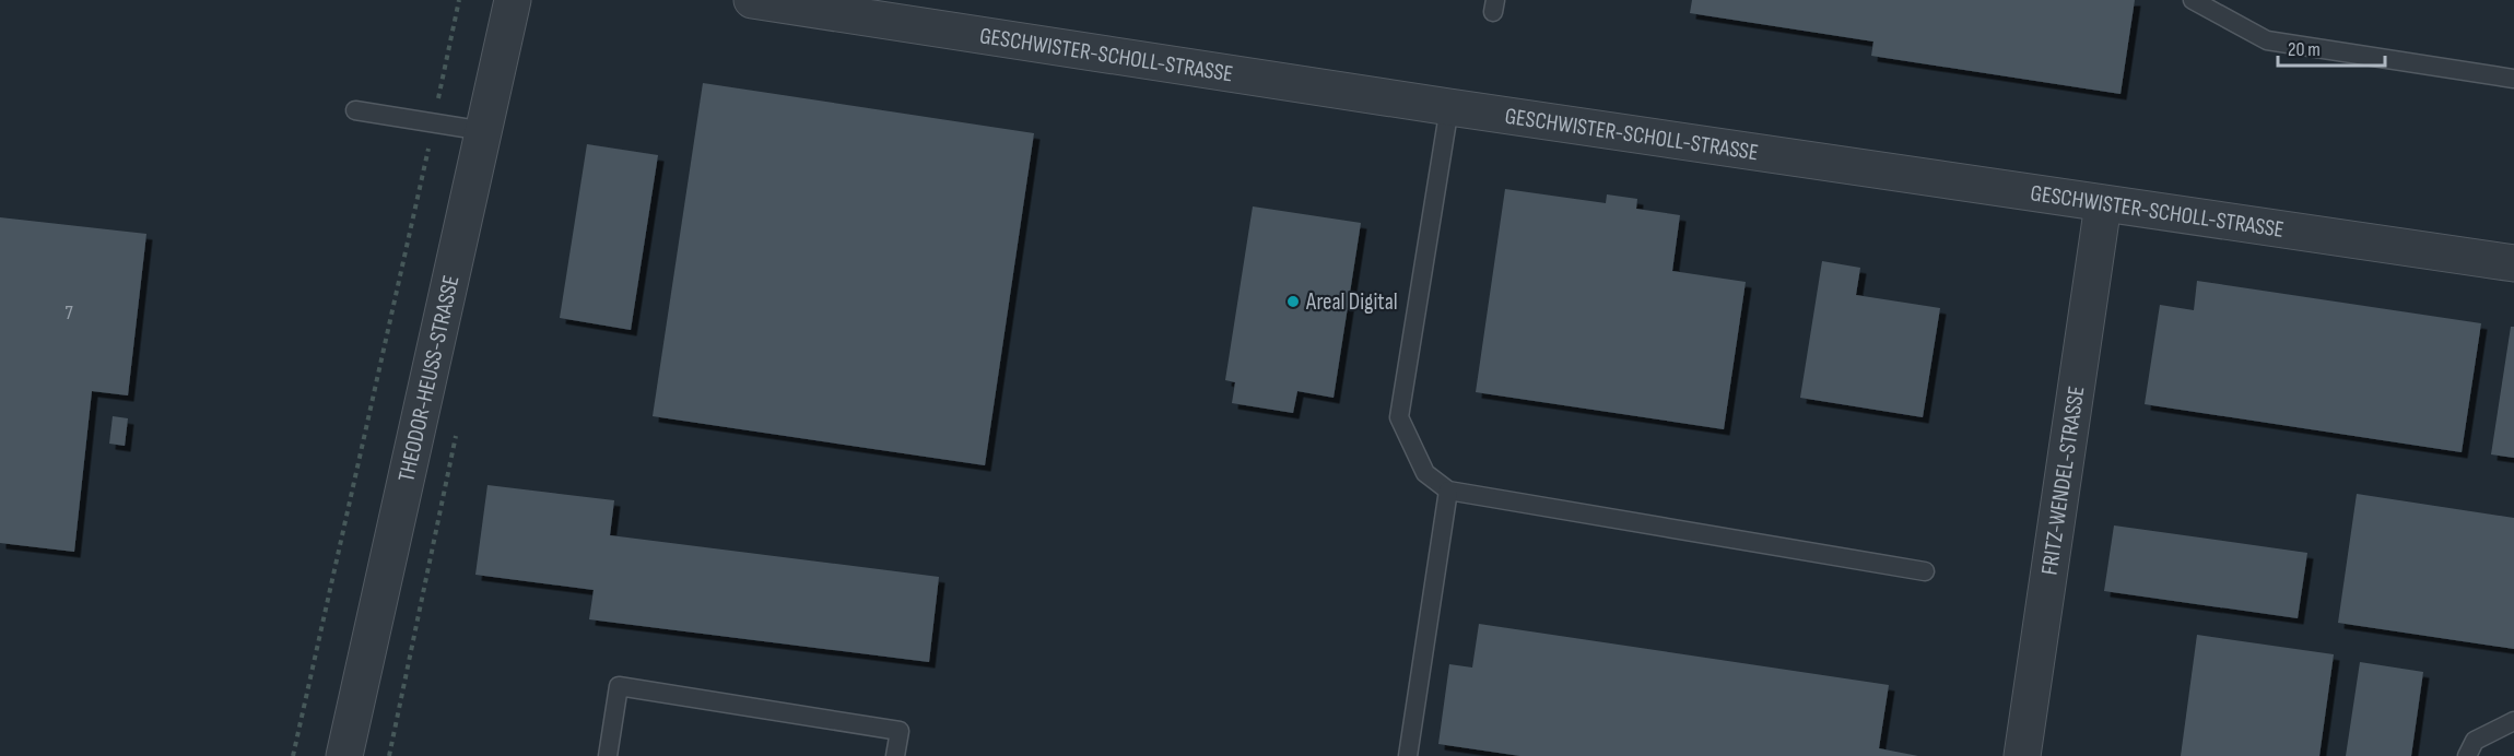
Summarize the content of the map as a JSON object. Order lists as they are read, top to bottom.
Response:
{
  "streets": {
    "street": ["GESCHWISTER-SCHOLL-STRASSE", "THEODOR-HEUSS-STRASSE", "FRITZ-WENDEL-STRASSE"]
  },
  "crossings": [
    ["GESCHWISTER-SCHOLL-STRASSE", "FRITZ-WENDEL-STRASSE"]
  ],
  "places": ["Areal Digital"],
  "house_numbers": ["7"],
  "scale_bar": "20 m"
}
